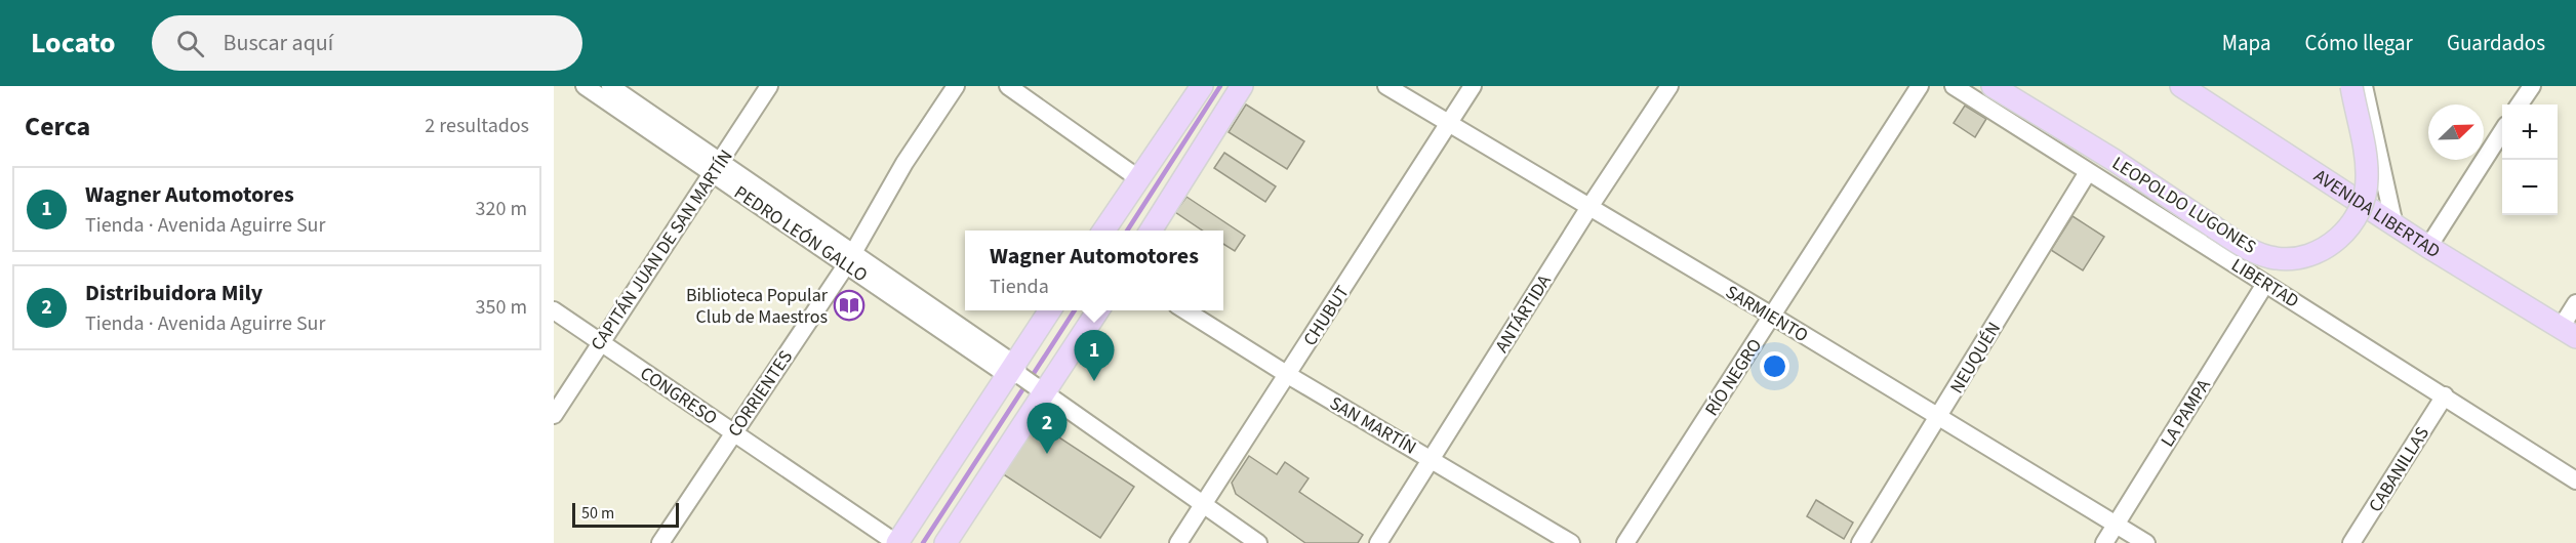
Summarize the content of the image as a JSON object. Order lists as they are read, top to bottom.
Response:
{
  "streets": {
    "main road": ["LEOPOLDO LUGONES", "AVENIDA LIBERTAD"],
    "street": [
      "PEDRO LEÓN GALLO",
      "CAPITÁN JUAN DE SAN MARTÍN",
      "LIBERTAD",
      "ANTÁRTIDA",
      "SARMIENTO",
      "CHUBUT",
      "NEUQUÉN",
      "RÍO NEGRO",
      "CORRIENTES",
      "CONGRESO",
      "LA PAMPA",
      "SAN MARTÍN",
      "CABANILLAS"
    ]
  },
  "crossings": [
    ["PEDRO LEÓN GALLO", "CAPITÁN JUAN DE SAN MARTÍN"],
    ["PEDRO LEÓN GALLO", "CHUBUT"],
    ["PEDRO LEÓN GALLO", "CORRIENTES"],
    ["CAPITÁN JUAN DE SAN MARTÍN", "CONGRESO"],
    ["LIBERTAD", "NEUQUÉN"],
    ["LIBERTAD", "LA PAMPA"],
    ["LIBERTAD", "CABANILLAS"],
    ["ANTÁRTIDA", "SARMIENTO"],
    ["ANTÁRTIDA", "SAN MARTÍN"],
    ["SARMIENTO", "CHUBUT"],
    ["SARMIENTO", "NEUQUÉN"],
    ["SARMIENTO", "RÍO NEGRO"],
    ["SARMIENTO", "LA PAMPA"],
    ["CHUBUT", "SAN MARTÍN"],
    ["CORRIENTES", "CONGRESO"]
  ],
  "places": {
    "library": ["Biblioteca Popular Club de Maestros"]
  },
  "scale_bar": "50 m",
  "north": "top right",
  "page": {
    "header": "Locato",
    "search": "Buscar aquí",
    "nav": ["Mapa", "Cómo llegar", "Guardados"],
    "heading": ["Cerca", "2 resultados"],
    "map_buttons": ["+", "−"],
    "list": [
      {
        "mark": "1",
        "name": "Wagner Automotores",
        "note": "Tienda · Avenida Aguirre Sur",
        "value": "320 m"
      },
      {
        "mark": "2",
        "name": "Distribuidora Mily",
        "note": "Tienda · Avenida Aguirre Sur",
        "value": "350 m"
      }
    ],
    "popup": ["Wagner Automotores", "Tienda"],
    "pins": ["1", "2"],
    "scale": "50 m"
  }
}
